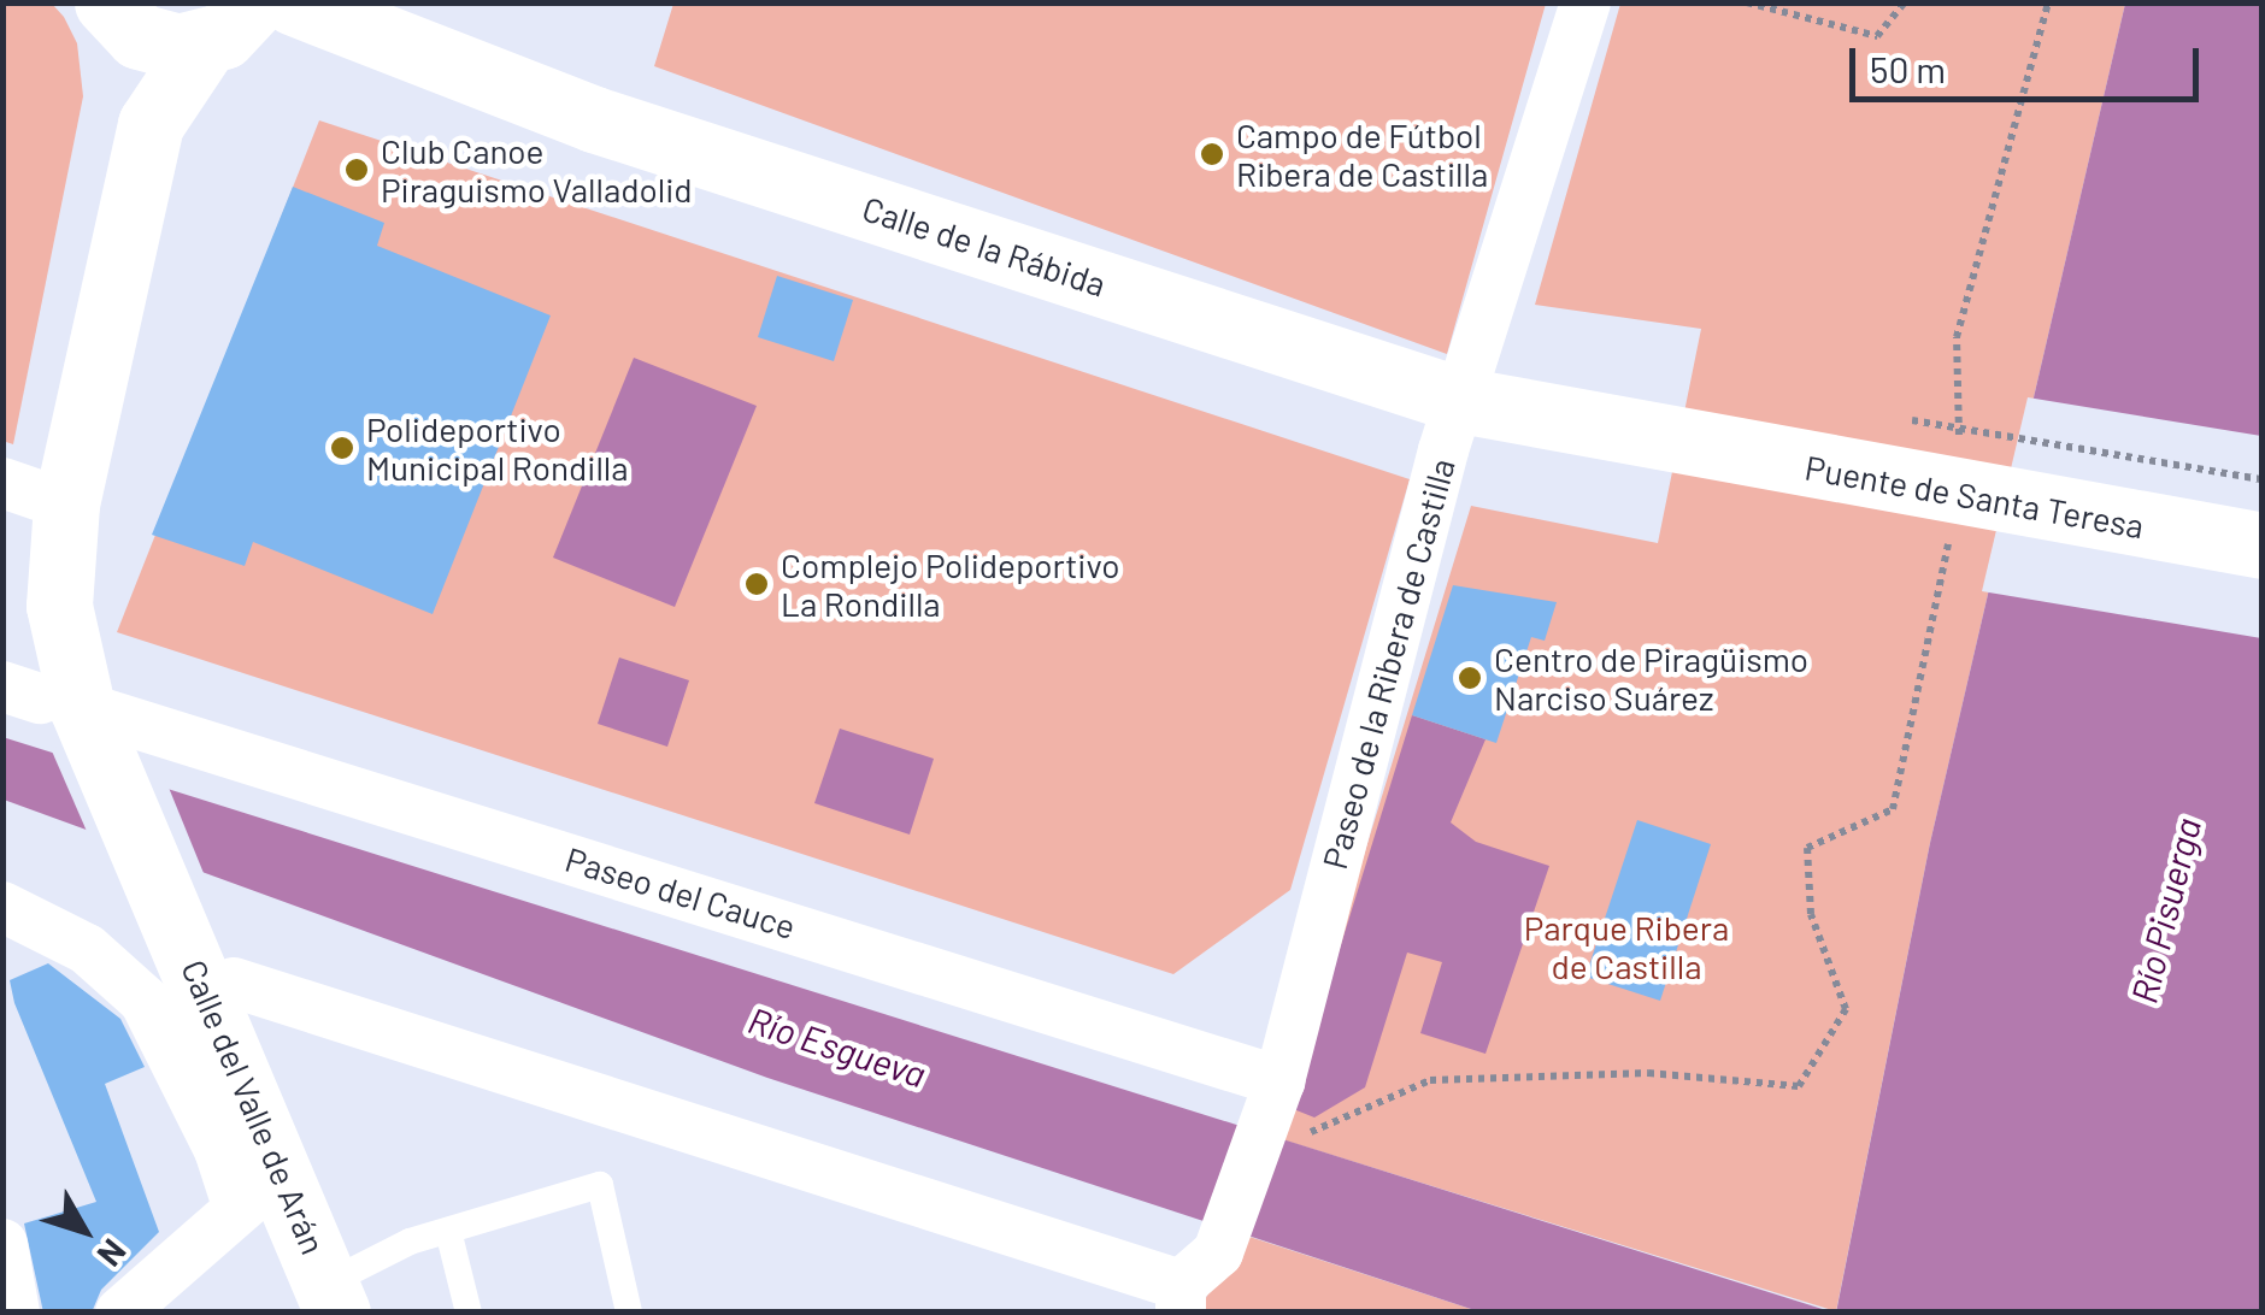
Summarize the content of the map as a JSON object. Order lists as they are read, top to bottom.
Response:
{
  "streets": {
    "main road": ["Calle de la Rábida", "Puente de Santa Teresa", "Calle del Valle de Arán"],
    "street": ["Paseo de la Ribera de Castilla", "Paseo del Cauce"]
  },
  "crossings": [
    ["Calle de la Rábida", "Puente de Santa Teresa"],
    ["Calle de la Rábida", "Paseo de la Ribera de Castilla"],
    ["Paseo de la Ribera de Castilla", "Paseo del Cauce"],
    ["Paseo del Cauce", "Calle del Valle de Arán"]
  ],
  "water": ["Río Pisuerga", "Río Esgueva"],
  "parks": ["Parque Ribera de Castilla"],
  "places": [
    "Campo de Fútbol Ribera de Castilla",
    "Club Canoe Piraguismo Valladolid",
    "Polideportivo Municipal Rondilla",
    "Complejo Polideportivo La Rondilla",
    "Centro de Piragüismo Narciso Suárez"
  ],
  "scale_bar": "50 m",
  "north": "bottom right"
}
